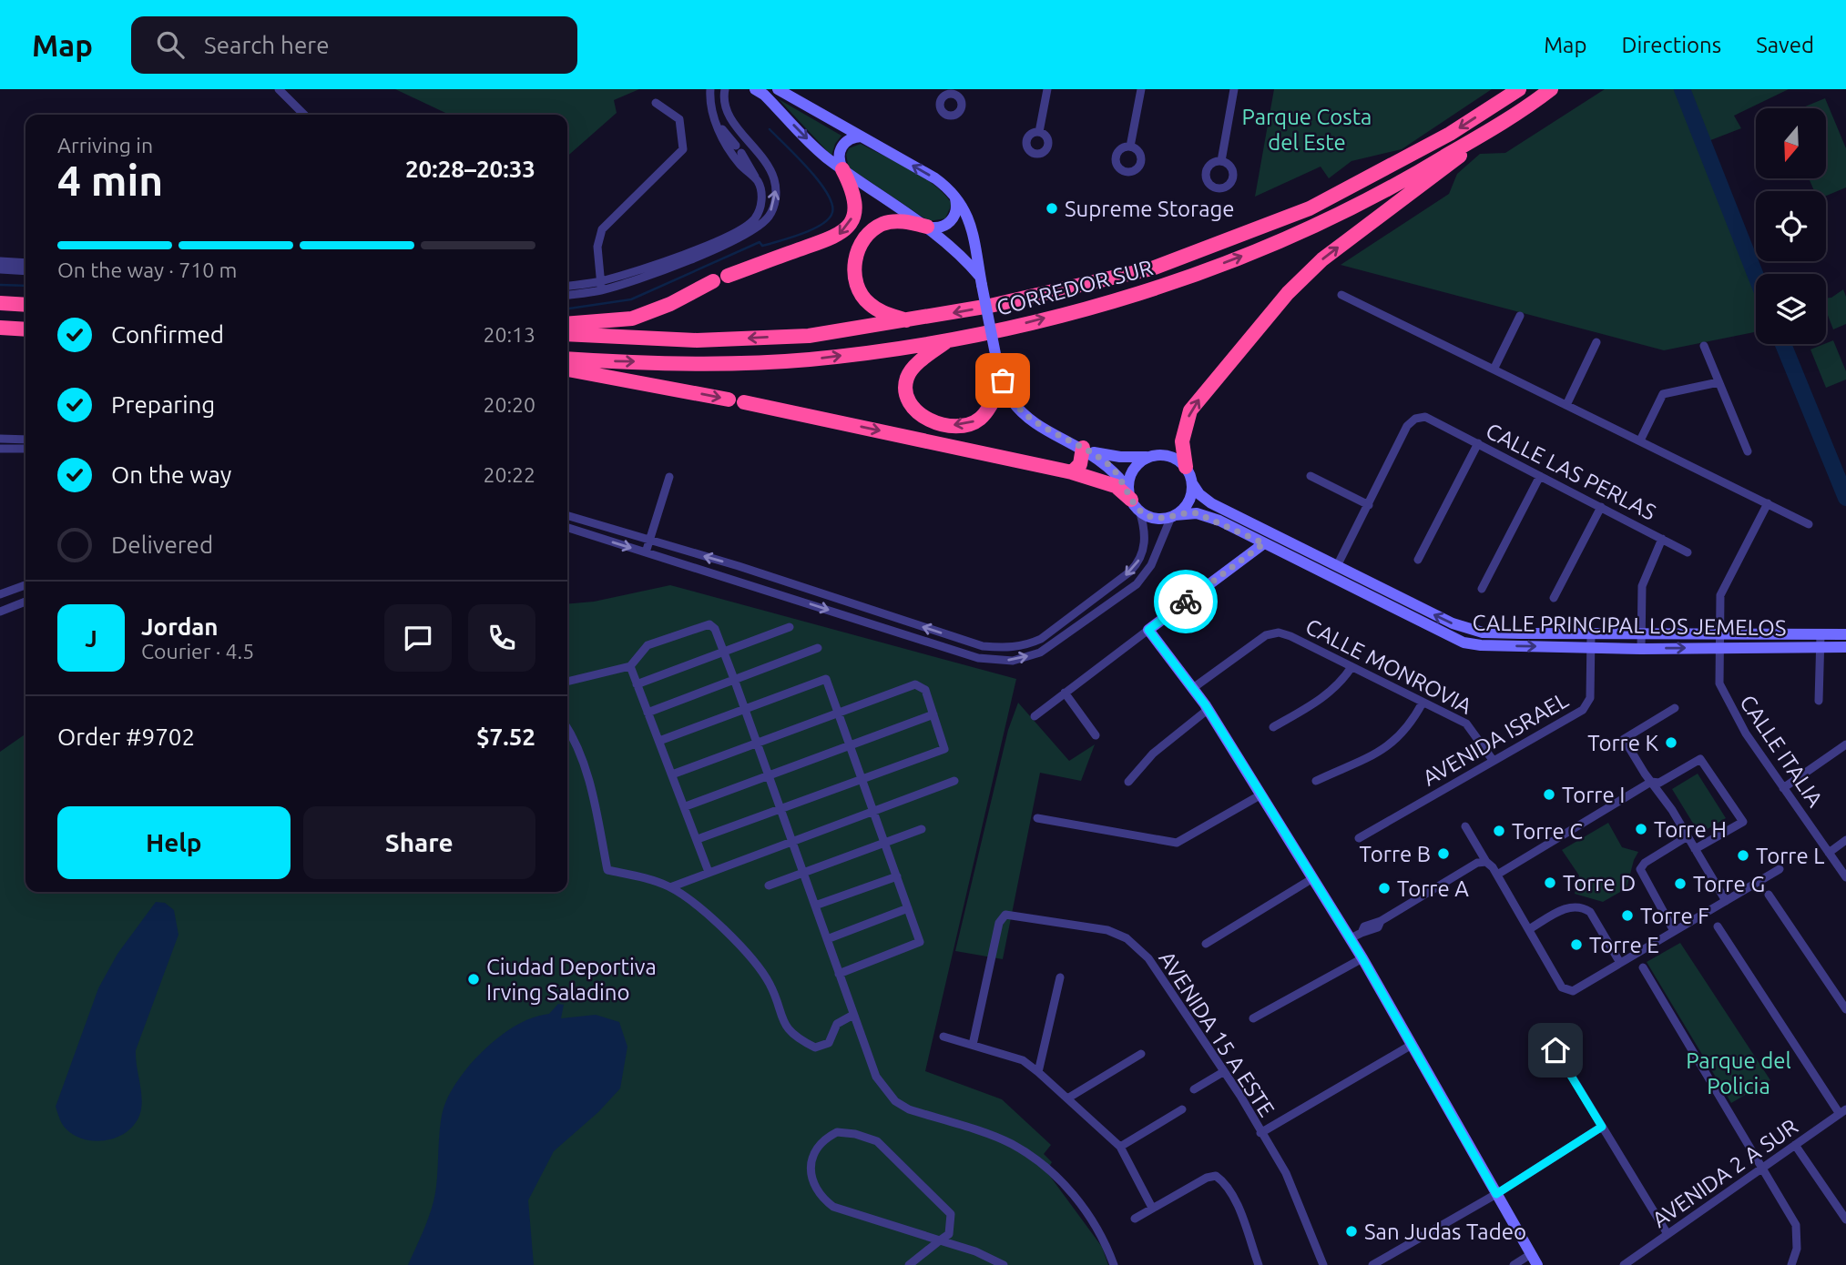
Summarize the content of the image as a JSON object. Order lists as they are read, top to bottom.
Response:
{
  "streets": {
    "highway": ["CORREDOR SUR"],
    "main road": ["CALLE PRINCIPAL LOS JEMELOS"],
    "street": [
      "CALLE LAS PERLAS",
      "CALLE MONROVIA",
      "AVENIDA ISRAEL",
      "CALLE ITALIA",
      "AVENIDA 15 A ESTE",
      "AVENIDA 2 A SUR"
    ]
  },
  "crossings": [
    ["CALLE PRINCIPAL LOS JEMELOS", "AVENIDA ISRAEL"],
    ["CALLE PRINCIPAL LOS JEMELOS", "CALLE ITALIA"],
    ["CALLE MONROVIA", "AVENIDA ISRAEL"]
  ],
  "parks": ["Parque Costa del Este", "Parque del Policia"],
  "places": [
    "Supreme Storage",
    "Torre K",
    "Torre I",
    "Torre H",
    "Torre C",
    "Torre B",
    "Torre L",
    "Torre D",
    "Torre G",
    "Torre A",
    "Torre F",
    "Torre E",
    "Ciudad Deportiva Irving Saladino",
    "San Judas Tadeo"
  ],
  "north": "bottom",
  "page": {
    "header": "Map",
    "search": "Search here",
    "nav": ["Map", "Directions", "Saved"],
    "heading": ["4 min", "Arriving in", "20:28–20:33"],
    "panel": [
      "Jordan",
      "Courier · 4.5",
      "Order #9702",
      "$7.52"
    ],
    "bar": "On the way · 710 m",
    "list": [
      ["Confirmed", "20:13"],
      ["Preparing", "20:20"],
      ["On the way", "20:22"],
      "Delivered"
    ],
    "round": "J",
    "buttons": ["Help", "Share"]
  }
}
